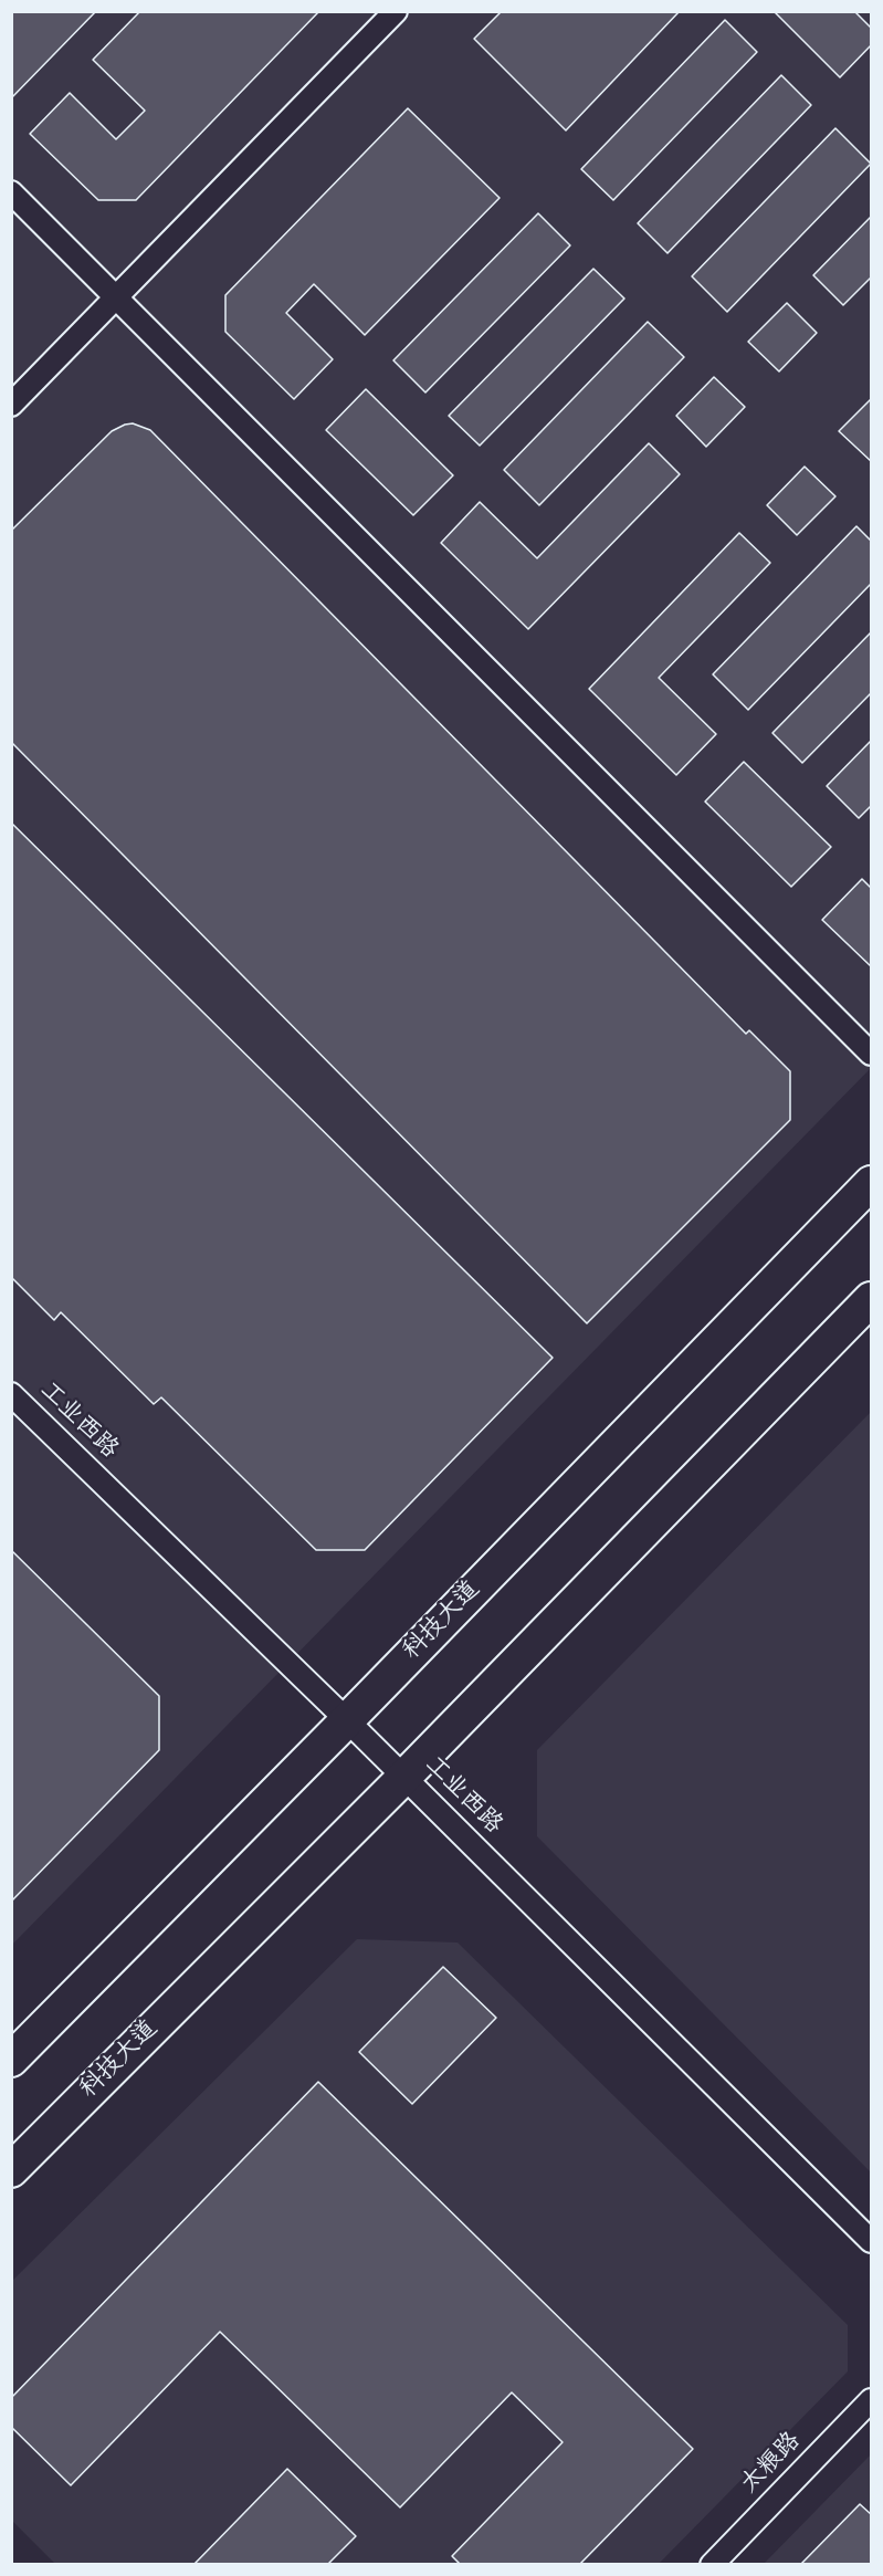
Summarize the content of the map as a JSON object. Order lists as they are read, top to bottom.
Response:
{
  "streets": {
    "main road": ["科技大道"],
    "street": ["工业西路", "太粮路"]
  },
  "crossings": [
    ["工业西路", "科技大道"]
  ]
}
